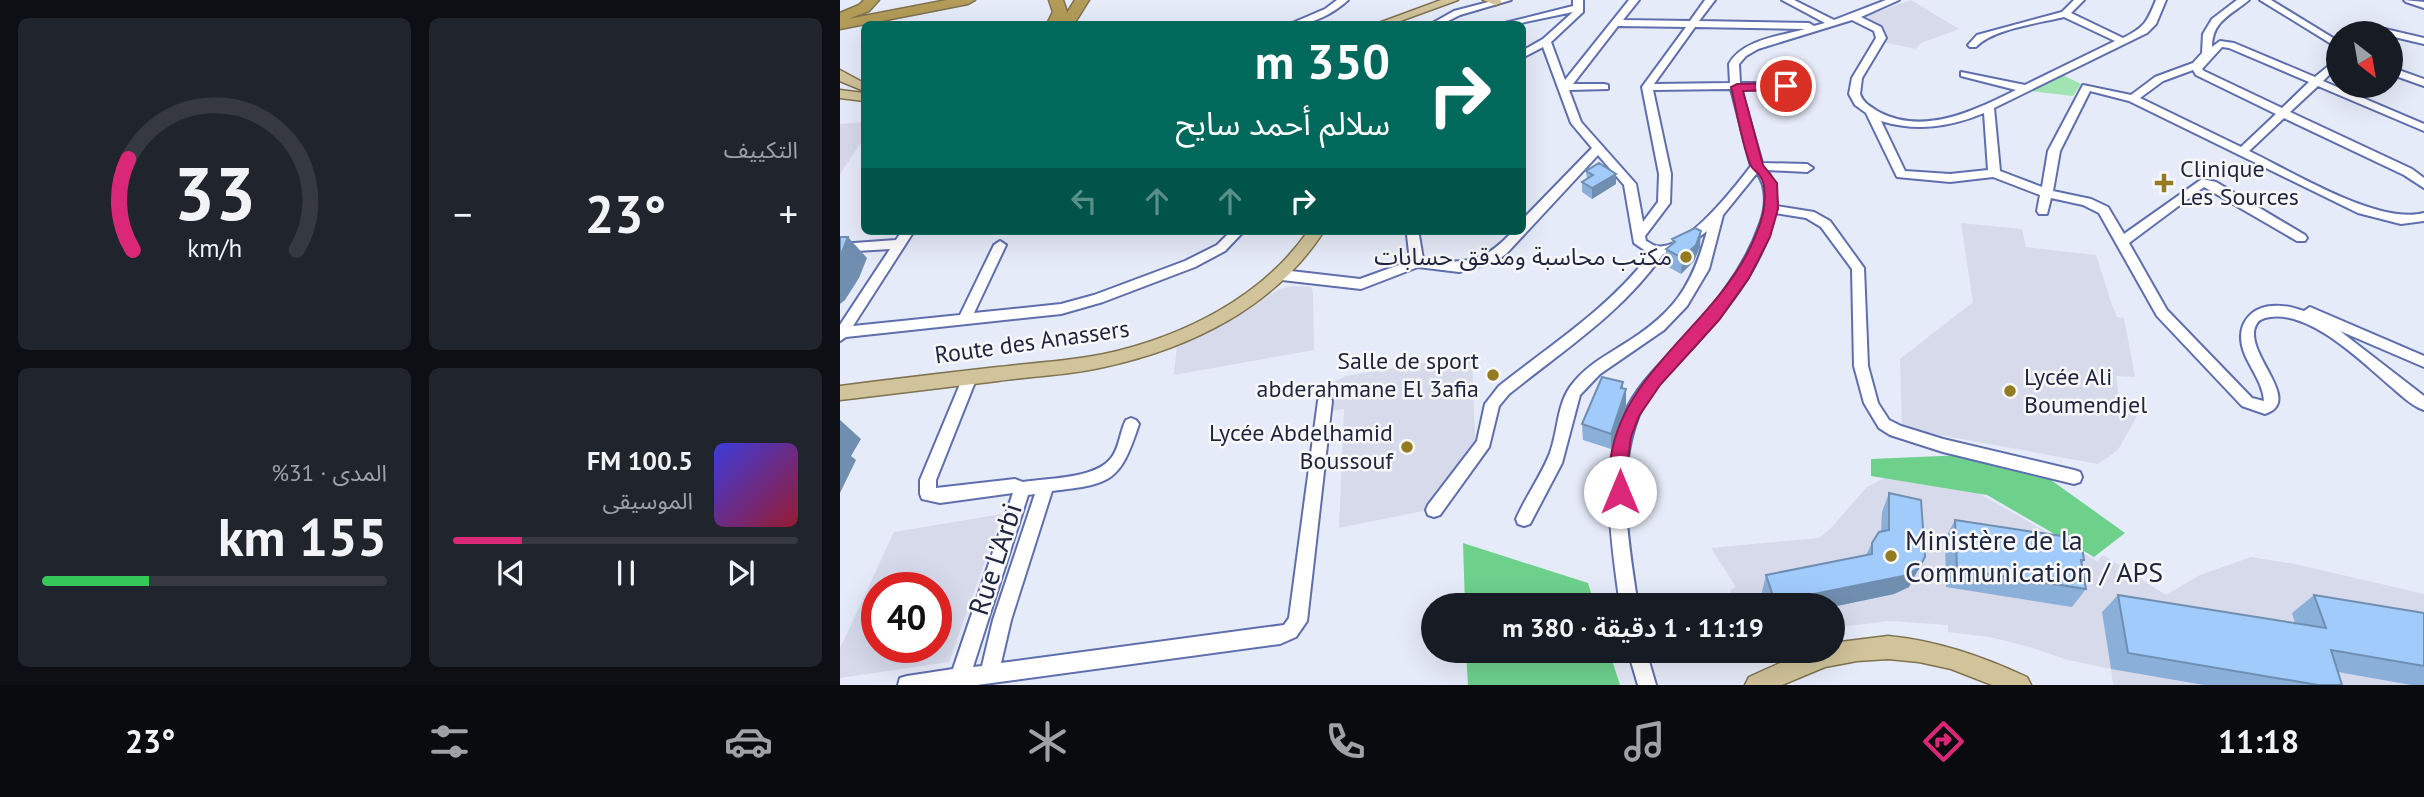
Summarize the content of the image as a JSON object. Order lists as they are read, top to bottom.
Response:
{
  "streets": {
    "main road": ["Route des Anassers"],
    "street": ["Rue L'Arbi"]
  },
  "crossings": [
    ["Route des Anassers", "Rue L'Arbi"]
  ],
  "places": {
    "health": ["Clinique Les Sources"],
    "other": [
      "مكتب محاسبة ومدقق حسابات",
      "Salle de sport abderahmane El 3afia",
      "Lycée Ali Boumendjel",
      "Lycée Abdelhamid Boussouf",
      "Ministère de la Communication / APS"
    ]
  },
  "north": "bottom right",
  "page": {
    "tile": [
      "التكييف",
      ["المدى · 31%", "155 km"]
    ],
    "turn": ["350 m", "سلالم أحمد سايح"],
    "heat": ["−", "23°", "+"],
    "song": ["100.5 FM", "الموسيقى"],
    "limit": "40",
    "trip": "11:19 · 1 دقيقة · 380 m",
    "tabs": ["11:18", "23°"],
    "gauge": ["33", "km/h"]
  }
}
